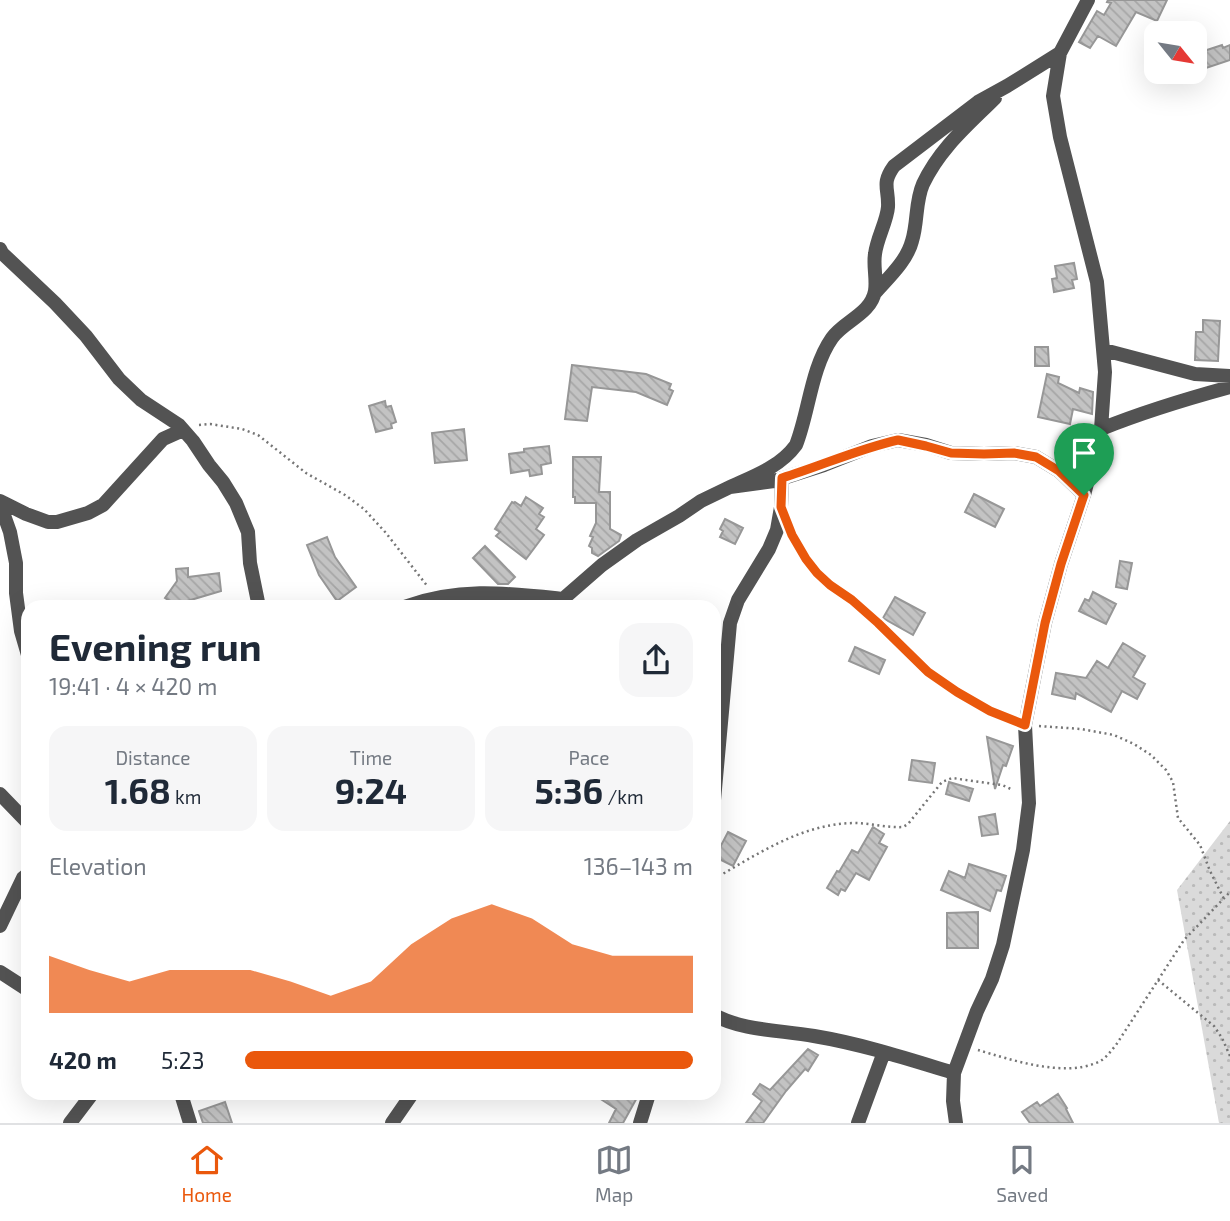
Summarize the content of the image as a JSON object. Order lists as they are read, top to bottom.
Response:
{
  "north": "bottom right",
  "page": {
    "heading": ["Evening run", "19:41 · 4 × 420 m"],
    "stats": [
      ["Distance", "1.68 km"],
      ["Time", "9:24"],
      ["Pace", "5:36 /km"]
    ],
    "chart": ["Elevation", "136–143 m"],
    "list": [
      {
        "name": "420 m",
        "note": "5:23"
      }
    ],
    "tabs": ["Home", "Map", "Saved"]
  }
}
